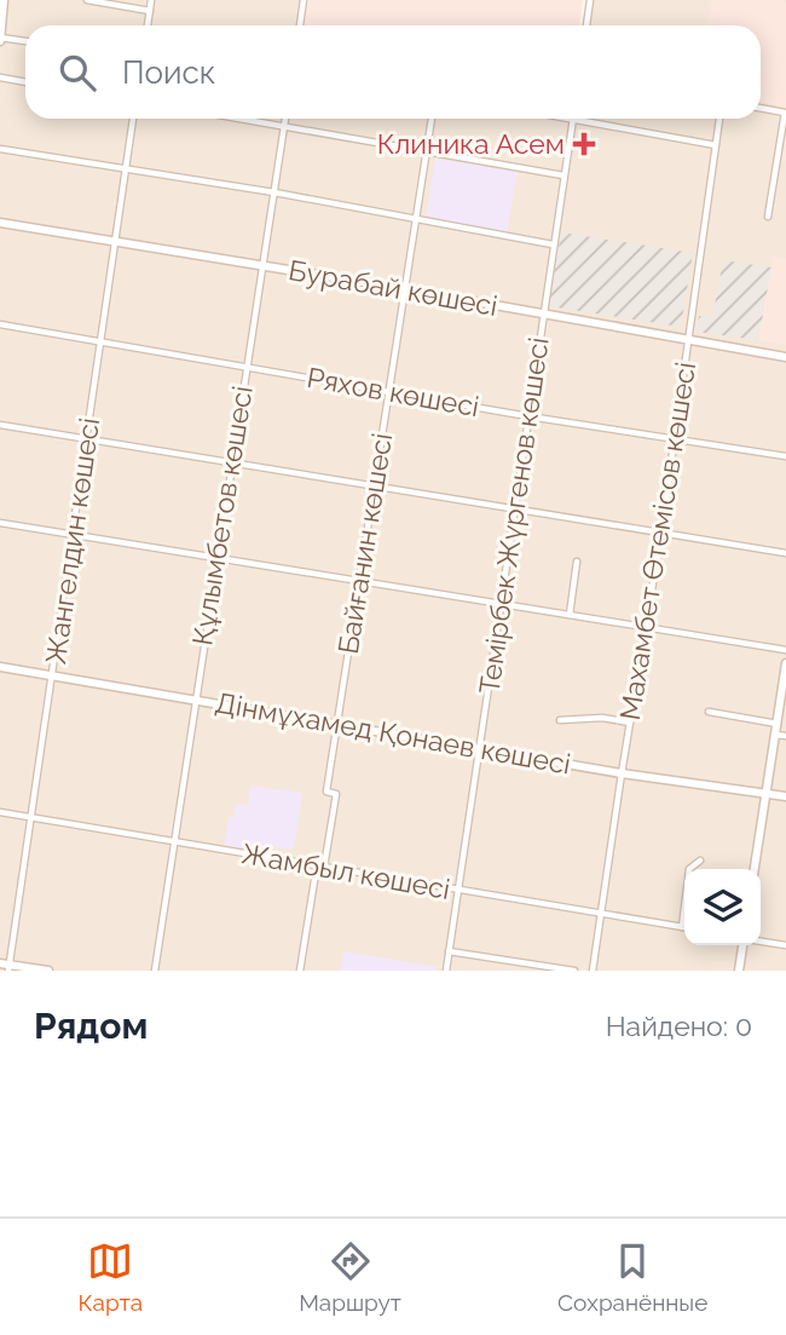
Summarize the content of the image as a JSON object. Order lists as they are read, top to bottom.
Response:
{
  "streets": {
    "street": [
      "Бурабай көшесі",
      "Ряхов көшесі",
      "Құлымбетов көшесі",
      "Темірбек Жүргенов көшесі",
      "Жангелдин көшесі",
      "Махамбет Өтемісов көшесі",
      "Байғанин көшесі",
      "Дінмұхамед Қонаев көшесі",
      "Жамбыл көшесі"
    ]
  },
  "crossings": [
    ["Бурабай көшесі", "Құлымбетов көшесі"],
    ["Бурабай көшесі", "Темірбек Жүргенов көшесі"],
    ["Бурабай көшесі", "Жангелдин көшесі"],
    ["Бурабай көшесі", "Махамбет Өтемісов көшесі"],
    ["Бурабай көшесі", "Байғанин көшесі"],
    ["Ряхов көшесі", "Құлымбетов көшесі"],
    ["Ряхов көшесі", "Темірбек Жүргенов көшесі"],
    ["Ряхов көшесі", "Жангелдин көшесі"],
    ["Ряхов көшесі", "Махамбет Өтемісов көшесі"],
    ["Ряхов көшесі", "Байғанин көшесі"],
    ["Құлымбетов көшесі", "Дінмұхамед Қонаев көшесі"],
    ["Құлымбетов көшесі", "Жамбыл көшесі"],
    ["Темірбек Жүргенов көшесі", "Дінмұхамед Қонаев көшесі"],
    ["Темірбек Жүргенов көшесі", "Жамбыл көшесі"],
    ["Жангелдин көшесі", "Дінмұхамед Қонаев көшесі"],
    ["Жангелдин көшесі", "Жамбыл көшесі"],
    ["Махамбет Өтемісов көшесі", "Дінмұхамед Қонаев көшесі"],
    ["Махамбет Өтемісов көшесі", "Жамбыл көшесі"],
    ["Байғанин көшесі", "Дінмұхамед Қонаев көшесі"],
    ["Байғанин көшесі", "Жамбыл көшесі"]
  ],
  "places": {
    "health": ["Клиника Асем"]
  },
  "page": {
    "search": "Поиск",
    "heading": ["Рядом", "Найдено: 0"],
    "nav": ["Карта", "Маршрут", "Сохранённые"]
  }
}
